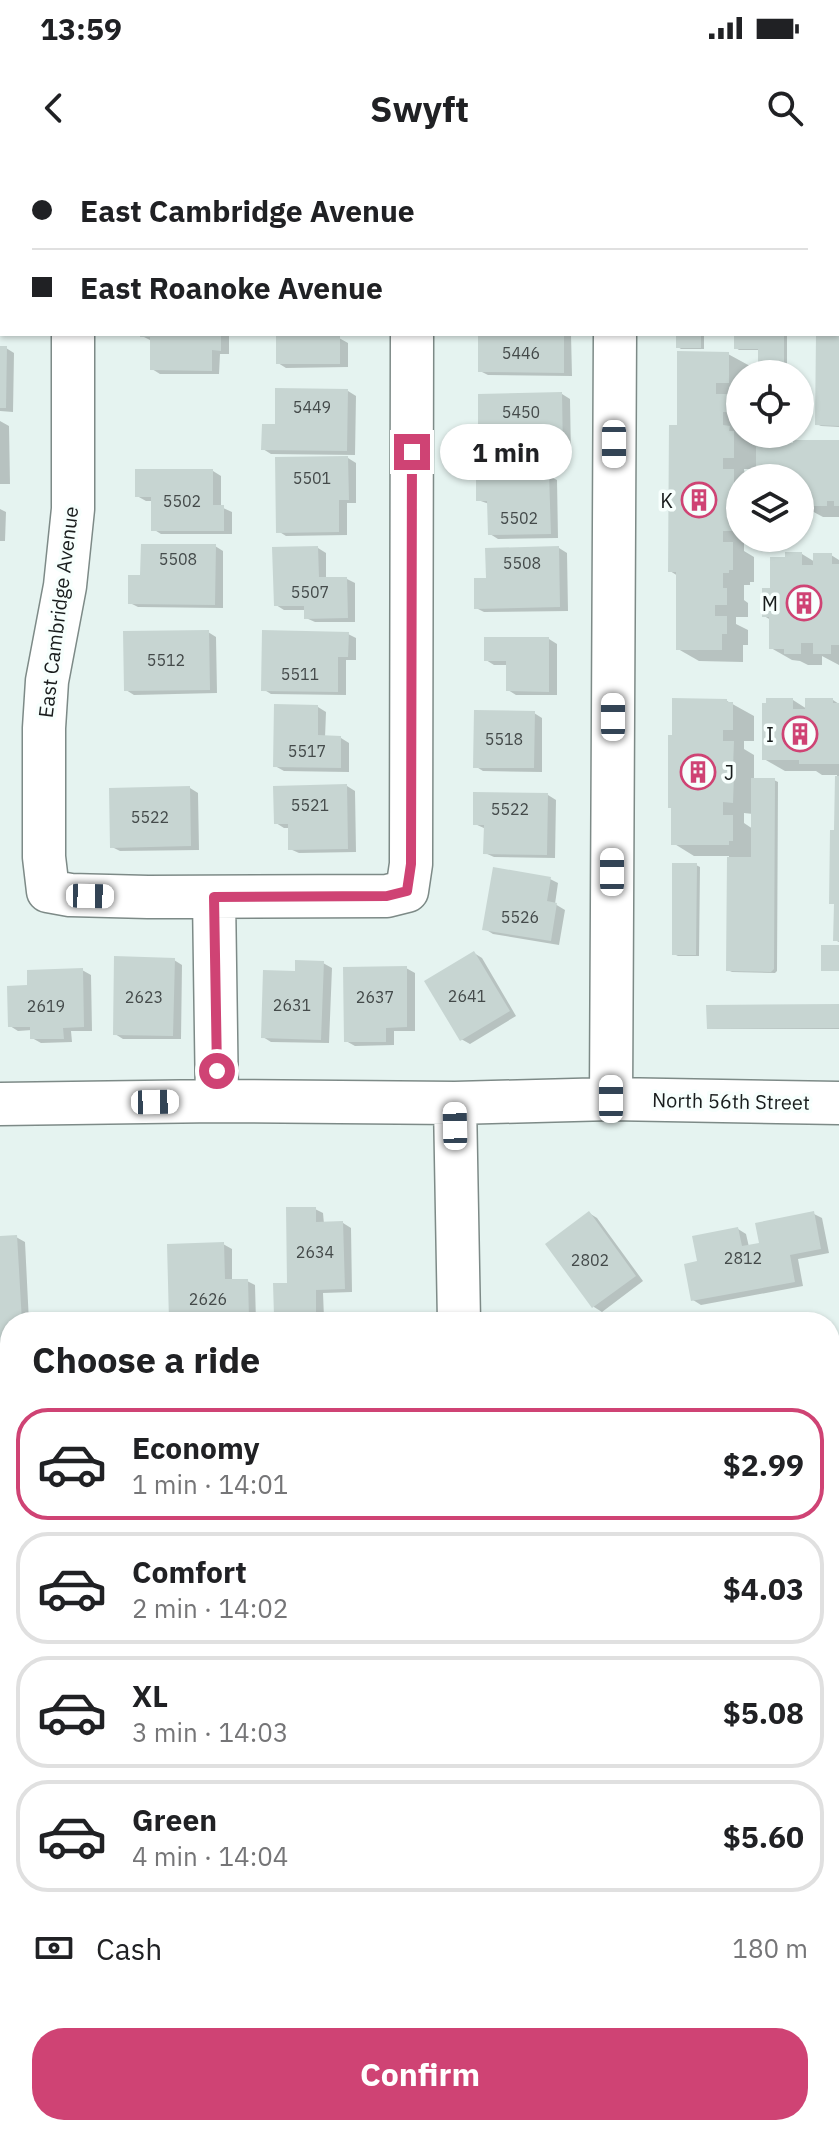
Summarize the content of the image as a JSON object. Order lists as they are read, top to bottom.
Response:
{
  "streets": {
    "street": ["East Cambridge Avenue", "North 56th Street"]
  },
  "places": {
    "building": [
      "K",
      "M",
      "I",
      "J"
    ]
  },
  "house_numbers": [
    "5446",
    "5449",
    "5450",
    "5501",
    "5502",
    "5502",
    "5508",
    "5508",
    "5507",
    "5512",
    "5511",
    "5518",
    "5517",
    "5521",
    "5522",
    "5522",
    "5526",
    "2641",
    "2623",
    "2637",
    "2631",
    "2619",
    "2634",
    "2812",
    "2802",
    "2626"
  ],
  "page": {
    "status": "13:59",
    "header": "Swyft",
    "banner": ["East Cambridge Avenue", "East Roanoke Avenue"],
    "bubble": "1 min",
    "heading": "Choose a ride",
    "list": [
      {
        "name": "Economy",
        "note": "1 min · 14:01",
        "value": "$2.99"
      },
      {
        "name": "Comfort",
        "note": "2 min · 14:02",
        "value": "$4.03"
      },
      {
        "name": "XL",
        "note": "3 min · 14:03",
        "value": "$5.08"
      },
      {
        "name": "Green",
        "note": "4 min · 14:04",
        "value": "$5.60"
      }
    ],
    "pay": ["Cash", "180 m"],
    "buttons": "Confirm"
  }
}
